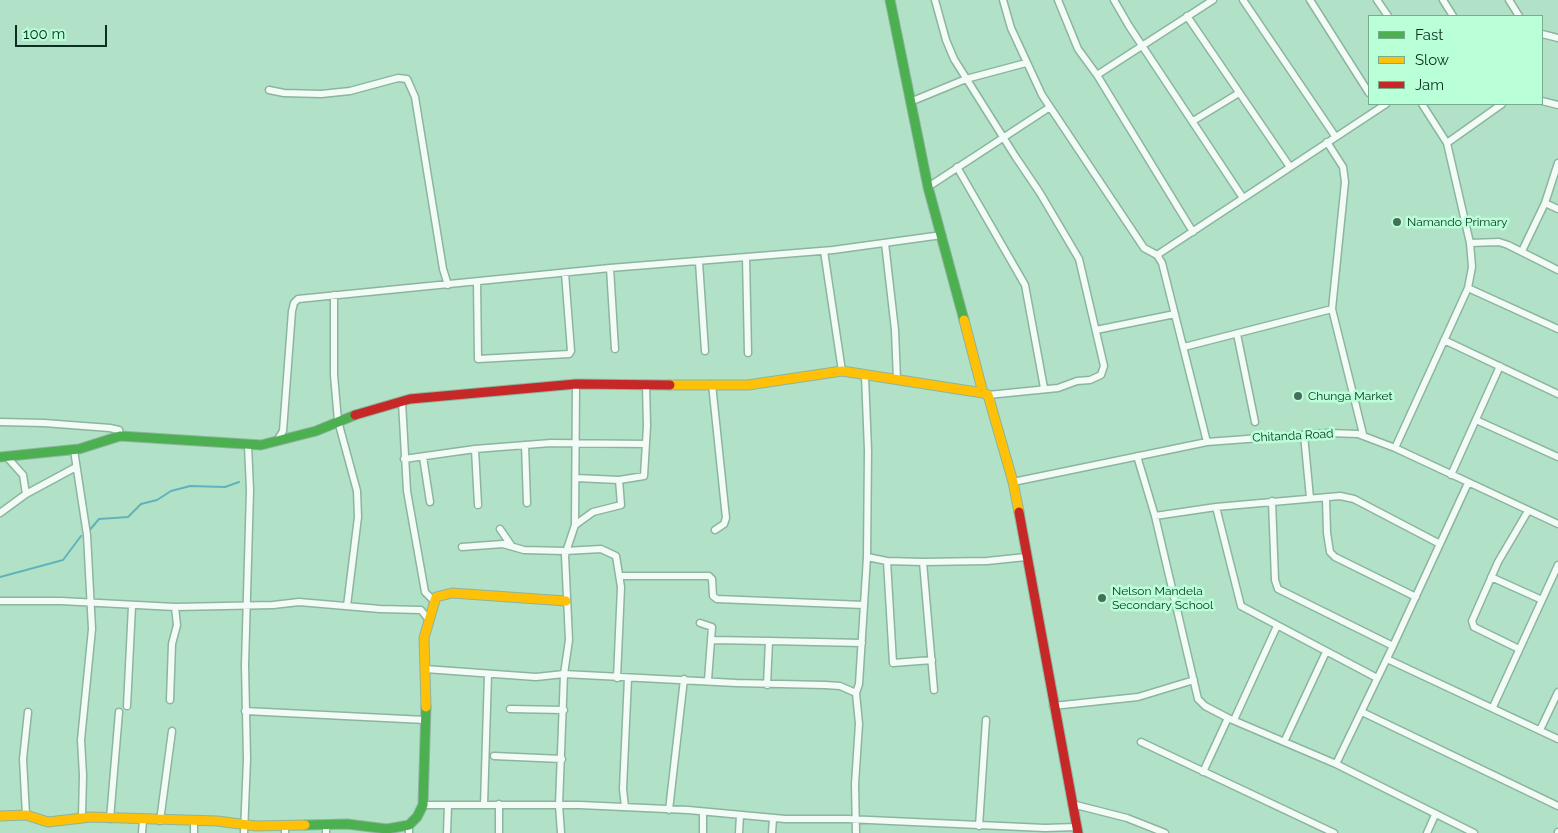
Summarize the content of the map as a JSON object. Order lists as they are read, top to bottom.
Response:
{
  "streets": {
    "street": ["Chitanda Road"]
  },
  "places": ["Namando Primary", "Chunga Market", "Nelson Mandela Secondary School"],
  "legend": ["Fast", "Slow", "Jam"],
  "scale_bar": "100 m"
}
